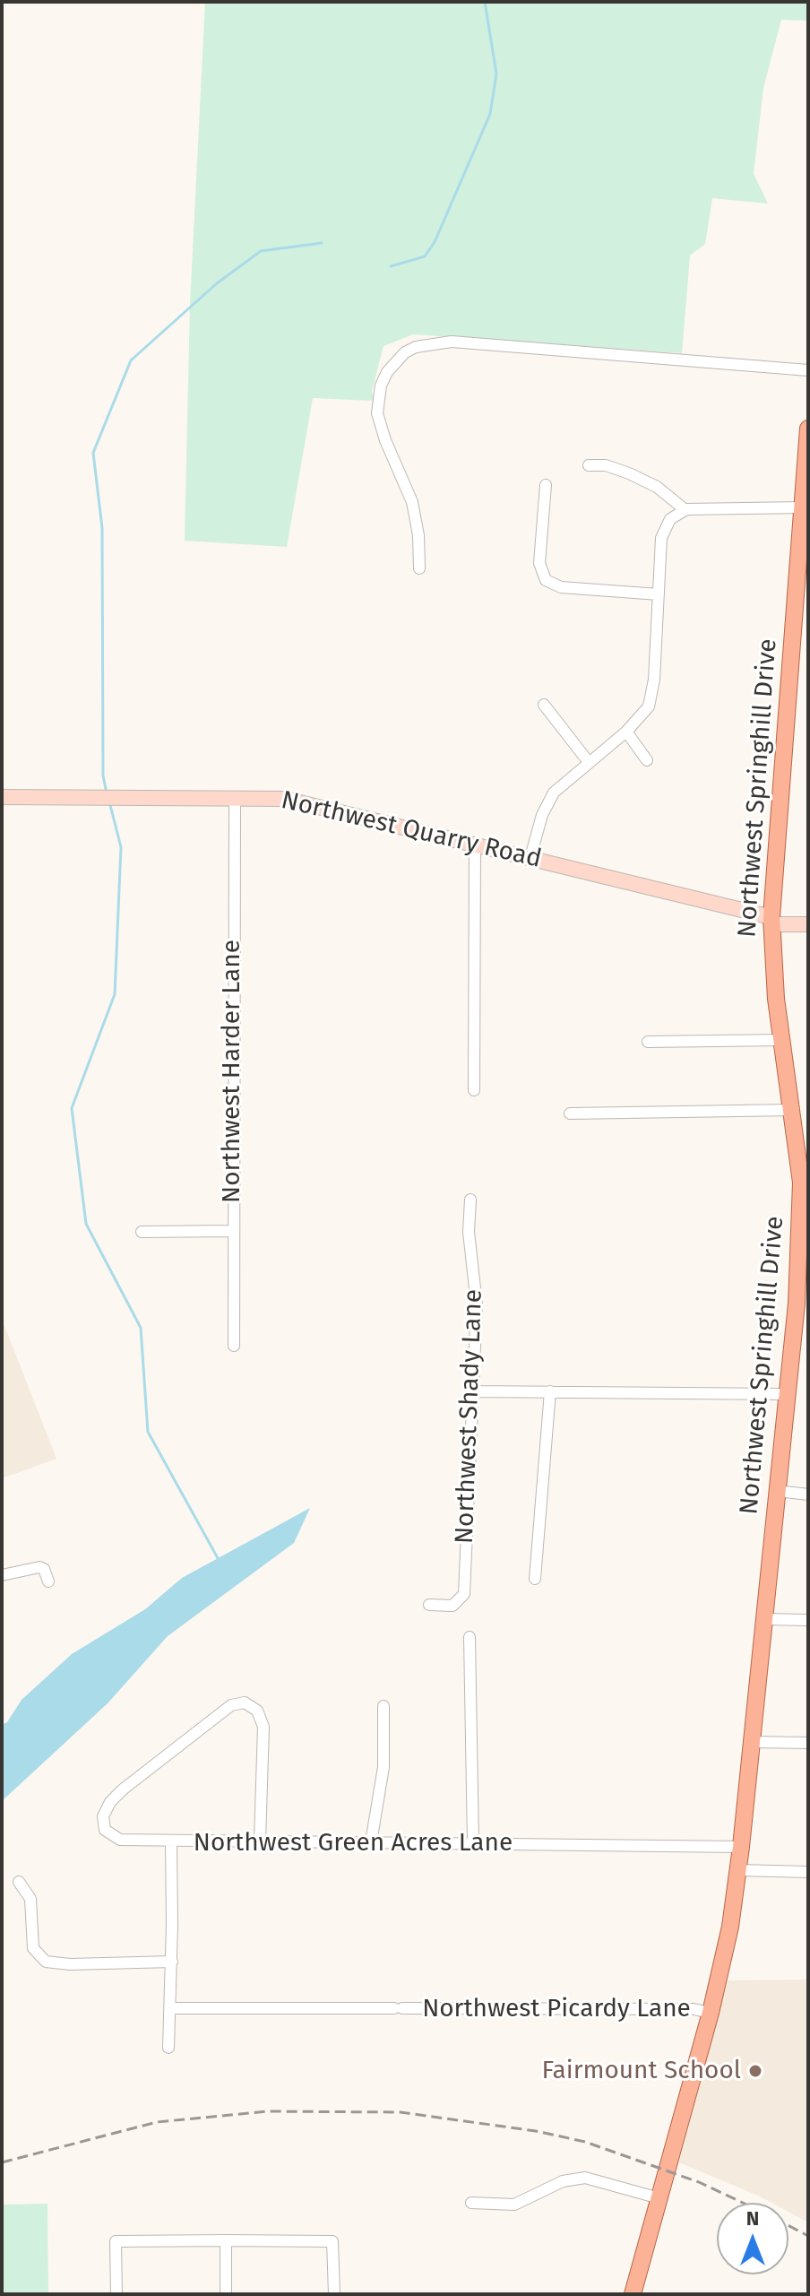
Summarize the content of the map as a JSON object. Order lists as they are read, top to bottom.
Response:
{
  "streets": {
    "main road": ["Northwest Springhill Drive"],
    "street": [
      "Northwest Quarry Road",
      "Northwest Harder Lane",
      "Northwest Shady Lane",
      "Northwest Green Acres Lane",
      "Northwest Picardy Lane"
    ]
  },
  "crossings": [
    ["Northwest Springhill Drive", "Northwest Quarry Road"],
    ["Northwest Springhill Drive", "Northwest Green Acres Lane"],
    ["Northwest Springhill Drive", "Northwest Picardy Lane"],
    ["Northwest Quarry Road", "Northwest Harder Lane"],
    ["Northwest Green Acres Lane", "Northwest Picardy Lane"]
  ],
  "places": ["Fairmount School"],
  "north": "top"
}
